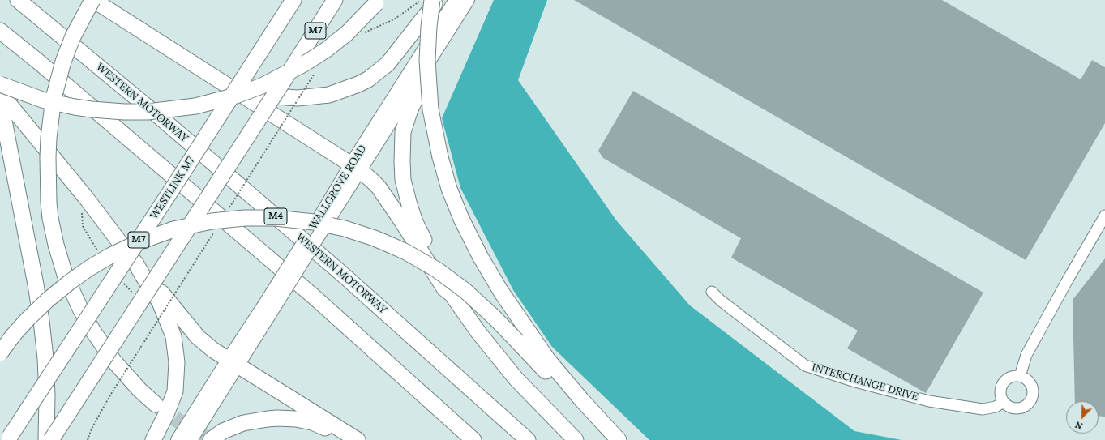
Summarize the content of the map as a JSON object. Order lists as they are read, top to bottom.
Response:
{
  "streets": {
    "highway": [
      "M7",
      "WESTERN MOTORWAY",
      "WESTLINK M7",
      "M4"
    ],
    "main road": ["WALLGROVE ROAD"],
    "street": ["INTERCHANGE DRIVE"]
  },
  "north": "bottom left"
}
